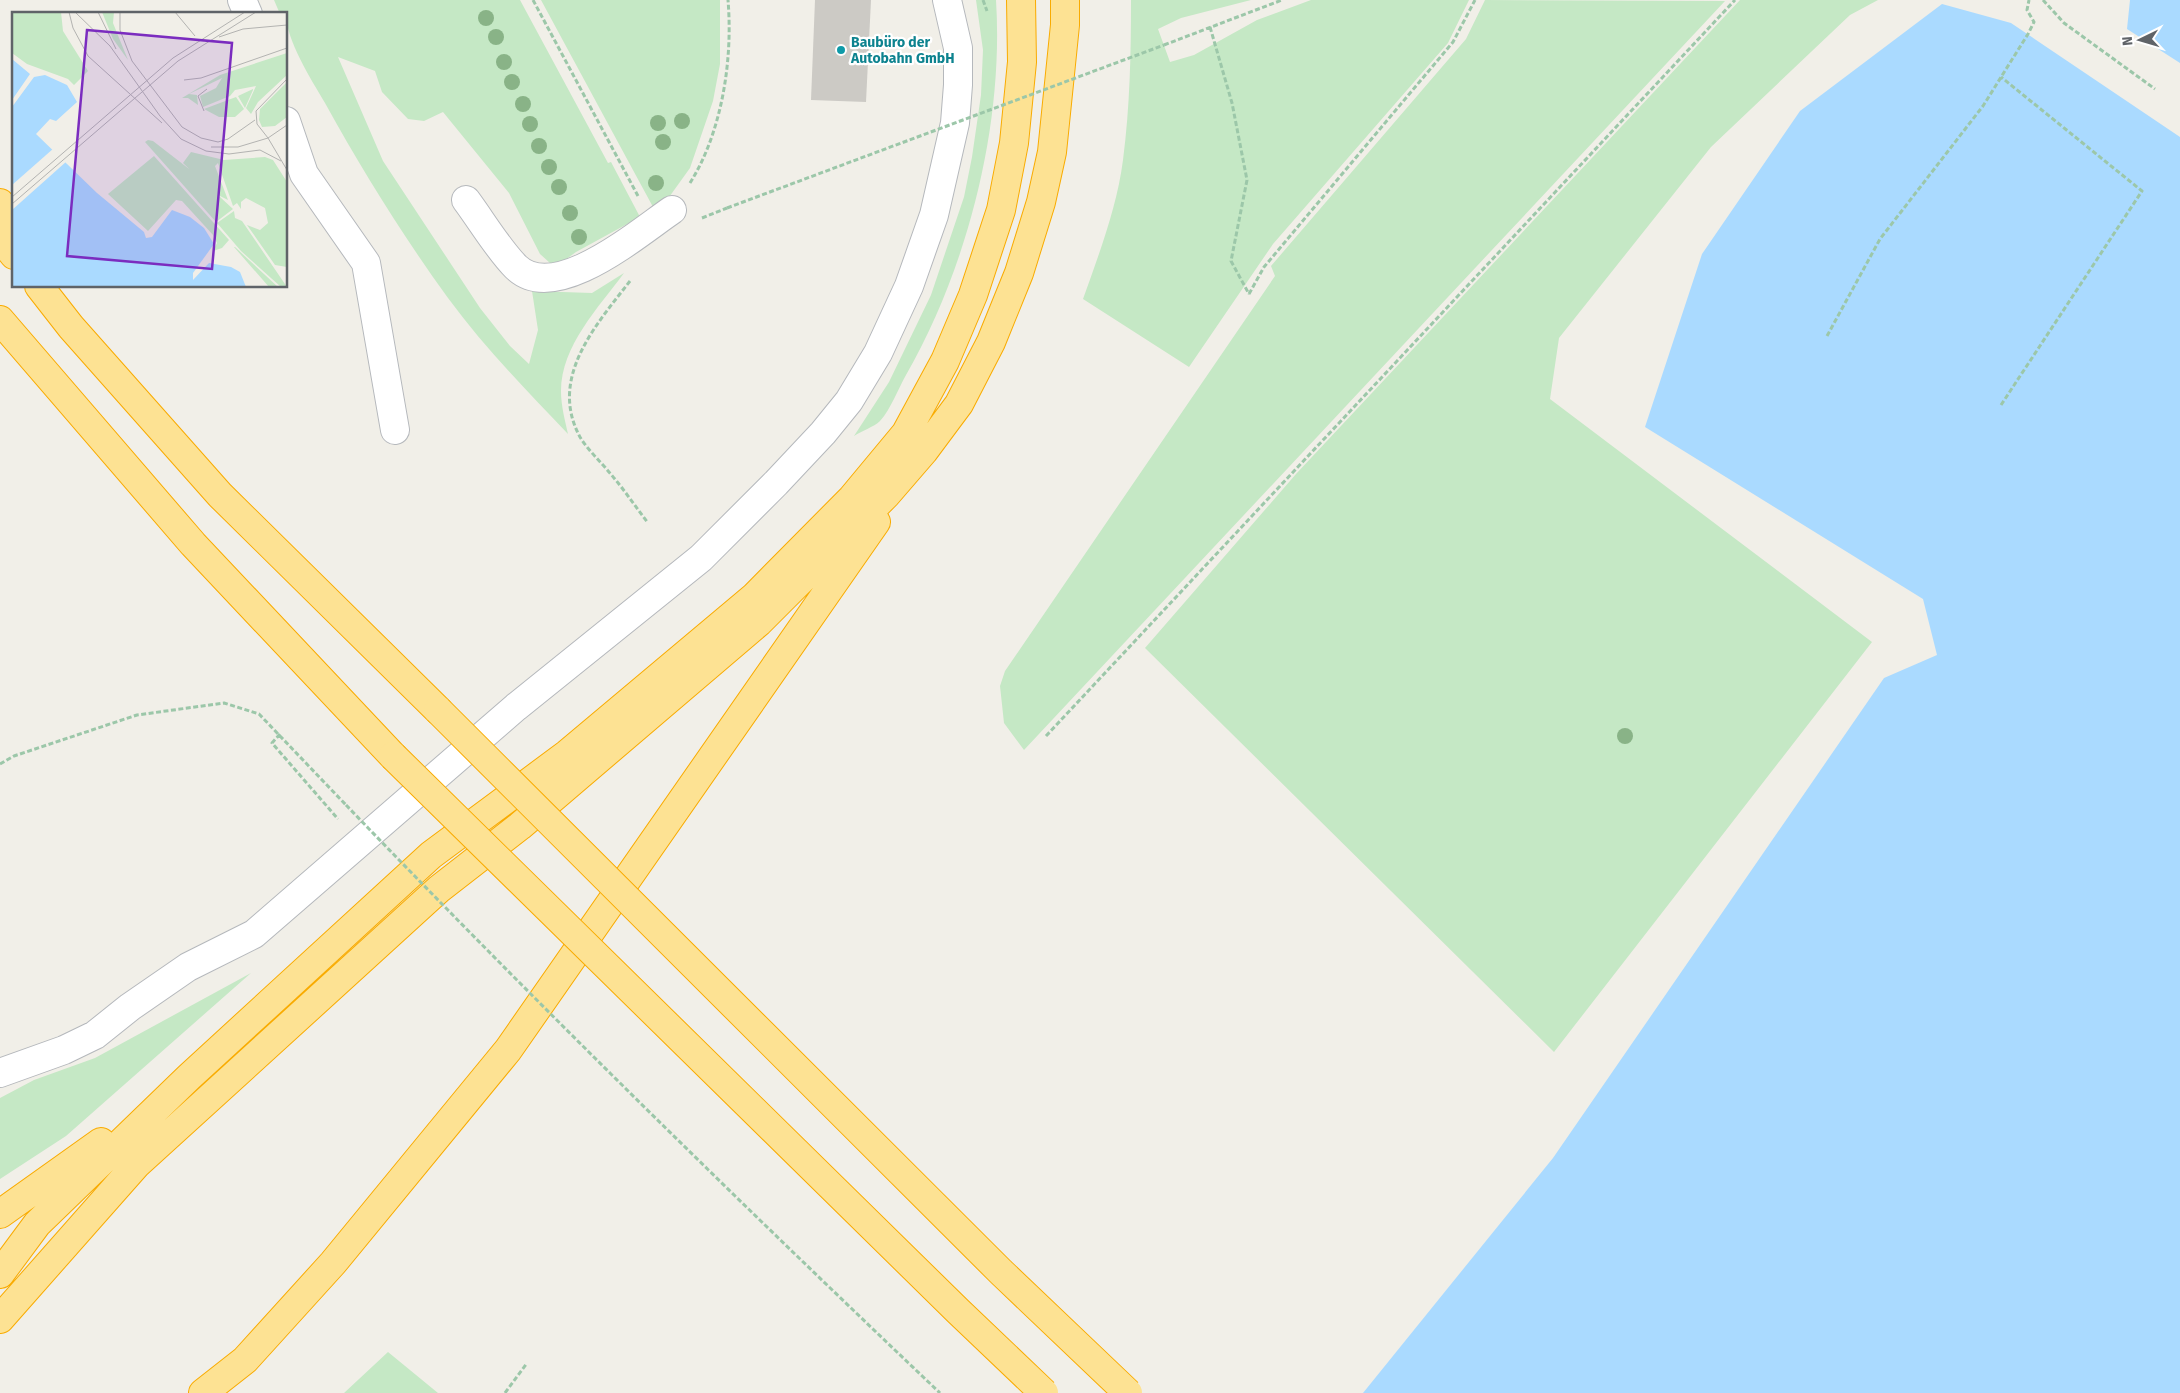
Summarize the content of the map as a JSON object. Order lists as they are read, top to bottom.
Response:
{
  "places": ["Baubüro der Autobahn GmbH"],
  "north": "left"
}
